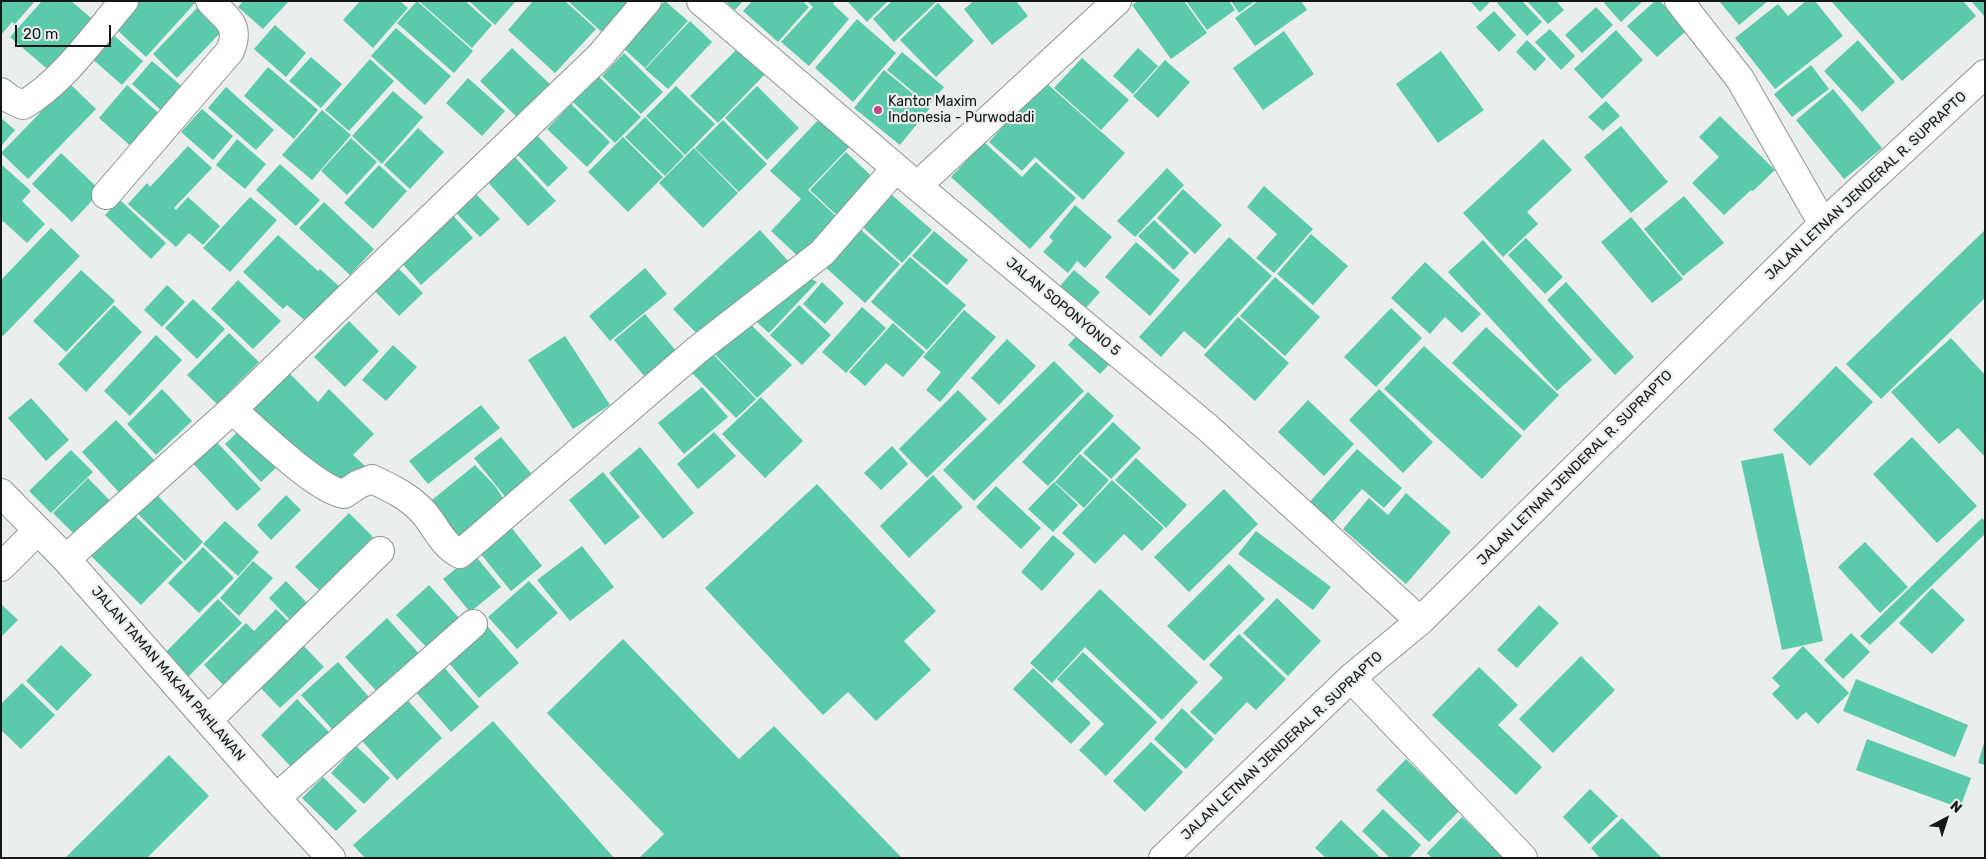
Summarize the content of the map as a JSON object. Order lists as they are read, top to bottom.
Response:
{
  "streets": {
    "street": ["JALAN LETNAN JENDERAL R. SUPRAPTO", "JALAN SOPONYONO 5", "JALAN TAMAN MAKAM PAHLAWAN"]
  },
  "crossings": [
    ["JALAN LETNAN JENDERAL R. SUPRAPTO", "JALAN SOPONYONO 5"]
  ],
  "places": ["Kantor Maxim Indonesia - Purwodadi"],
  "scale_bar": "20 m",
  "north": "top right"
}
